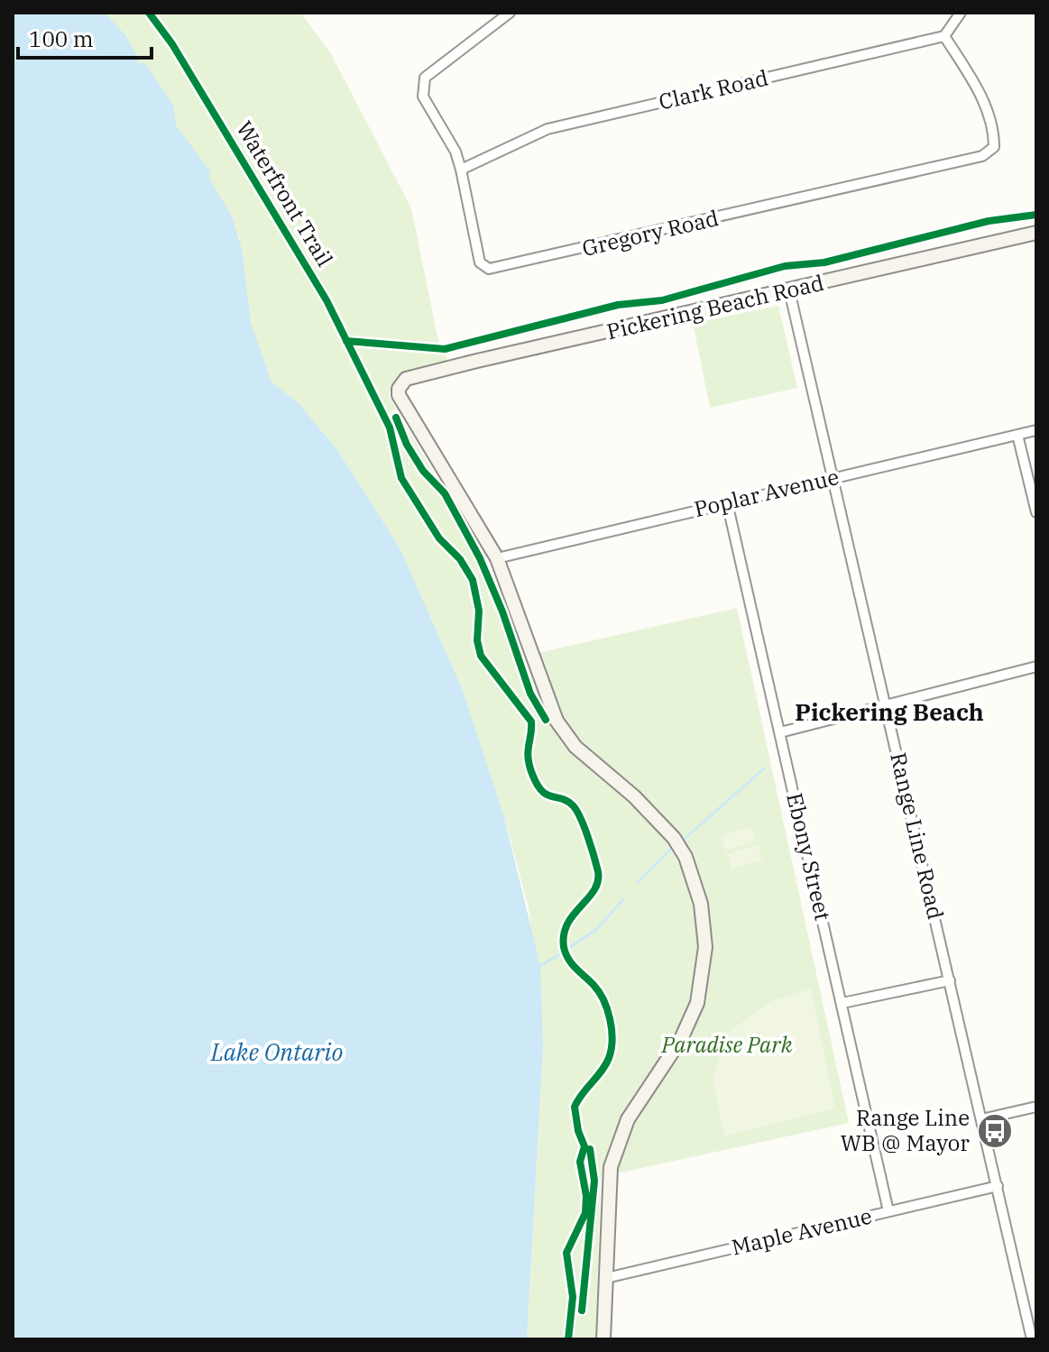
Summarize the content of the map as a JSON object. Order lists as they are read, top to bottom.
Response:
{
  "streets": {
    "street": [
      "Clark Road",
      "Gregory Road",
      "Pickering Beach Road",
      "Poplar Avenue",
      "Range Line Road",
      "Ebony Street",
      "Maple Avenue"
    ],
    "cycle path": ["Waterfront Trail"]
  },
  "crossings": [
    ["Clark Road", "Gregory Road"],
    ["Pickering Beach Road", "Poplar Avenue"],
    ["Pickering Beach Road", "Range Line Road"],
    ["Poplar Avenue", "Range Line Road"],
    ["Poplar Avenue", "Ebony Street"],
    ["Range Line Road", "Maple Avenue"],
    ["Ebony Street", "Maple Avenue"]
  ],
  "districts": ["Pickering Beach"],
  "water": ["Lake Ontario"],
  "parks": ["Paradise Park"],
  "places": {
    "bus stop": ["Range Line WB @ Mayor"]
  },
  "scale_bar": "100 m"
}
